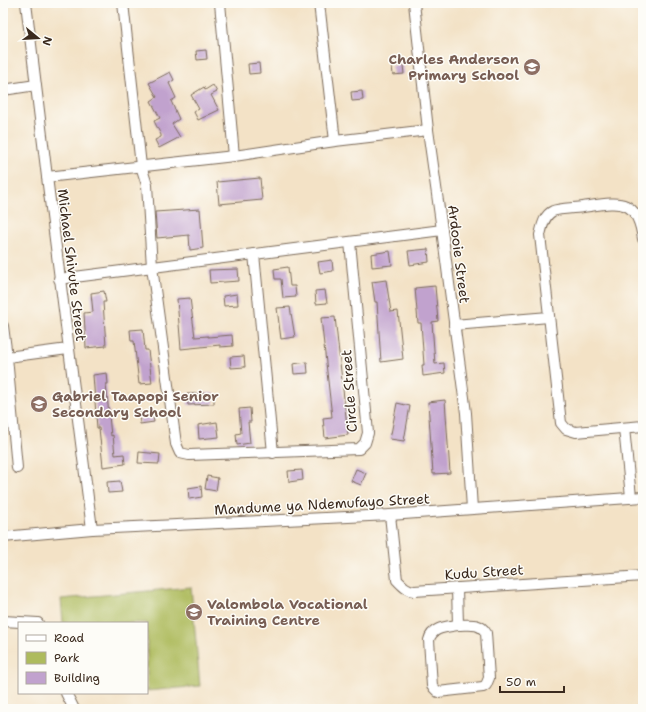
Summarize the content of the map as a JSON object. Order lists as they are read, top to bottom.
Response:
{
  "streets": {
    "street": [
      "Ardooie Street",
      "Michael Shivute Street",
      "Circle Street",
      "Mandume ya Ndemufayo Street",
      "Kudu Street"
    ]
  },
  "crossings": [
    ["Ardooie Street", "Mandume ya Ndemufayo Street"],
    ["Michael Shivute Street", "Mandume ya Ndemufayo Street"],
    ["Mandume ya Ndemufayo Street", "Kudu Street"]
  ],
  "places": {
    "school or university": ["Charles Anderson Primary School", "Gabriel Taapopi Senior Secondary School", "Valombola Vocational Training Centre"]
  },
  "legend": ["Road", "Park", "Building"],
  "scale_bar": "50 m",
  "north": "right"
}
